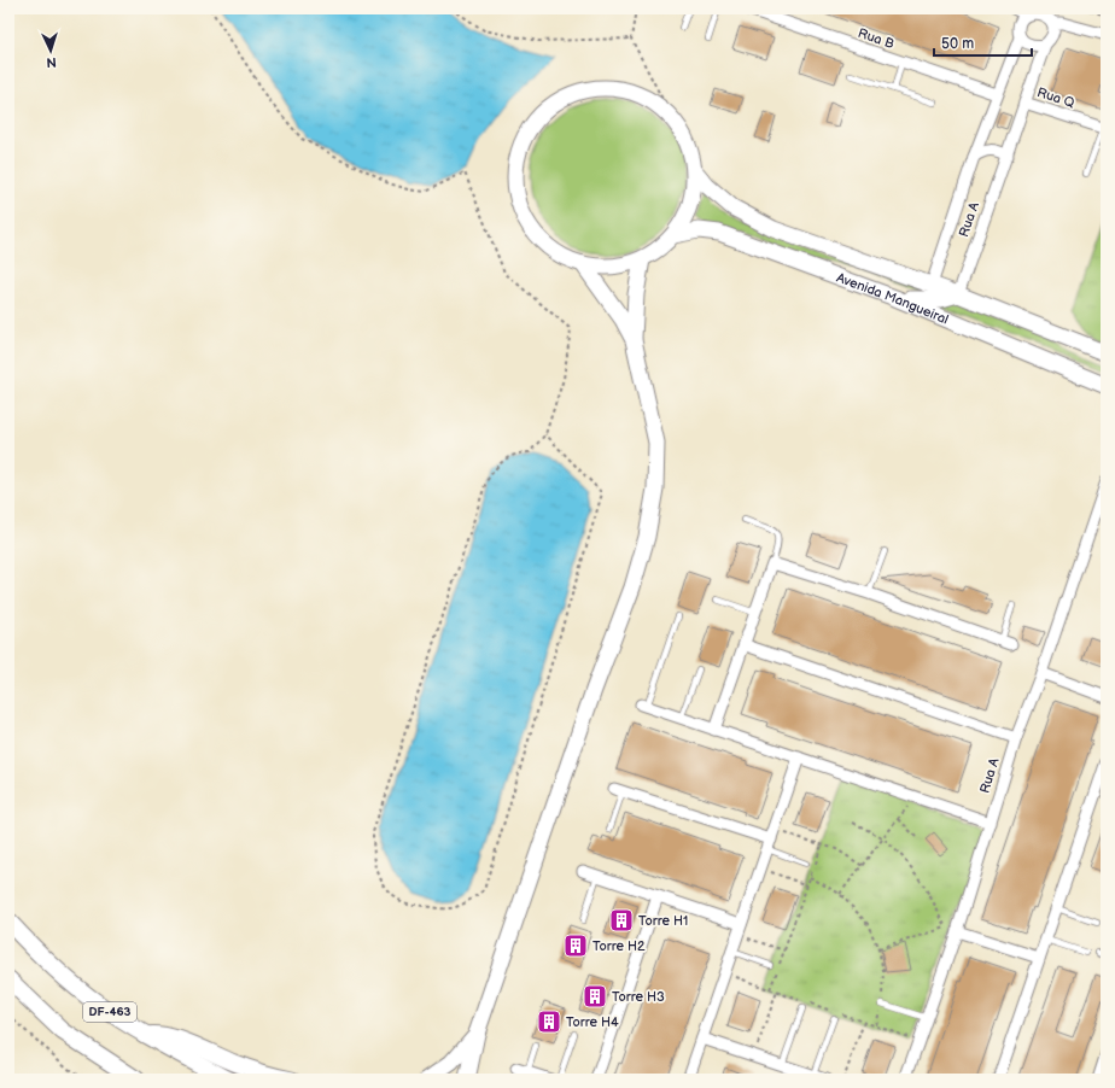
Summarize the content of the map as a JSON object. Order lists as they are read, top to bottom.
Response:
{
  "streets": {
    "main road": ["DF-463"],
    "street": [
      "Rua B",
      "Rua Q",
      "Rua A",
      "Avenida Mangueiral"
    ]
  },
  "crossings": [
    ["Rua B", "Rua A"],
    ["Rua Q", "Rua A"],
    ["Rua A", "Avenida Mangueiral"]
  ],
  "places": {
    "building": [
      "Torre H1",
      "Torre H2",
      "Torre H3",
      "Torre H4"
    ]
  },
  "scale_bar": "50 m",
  "north": "bottom"
}
